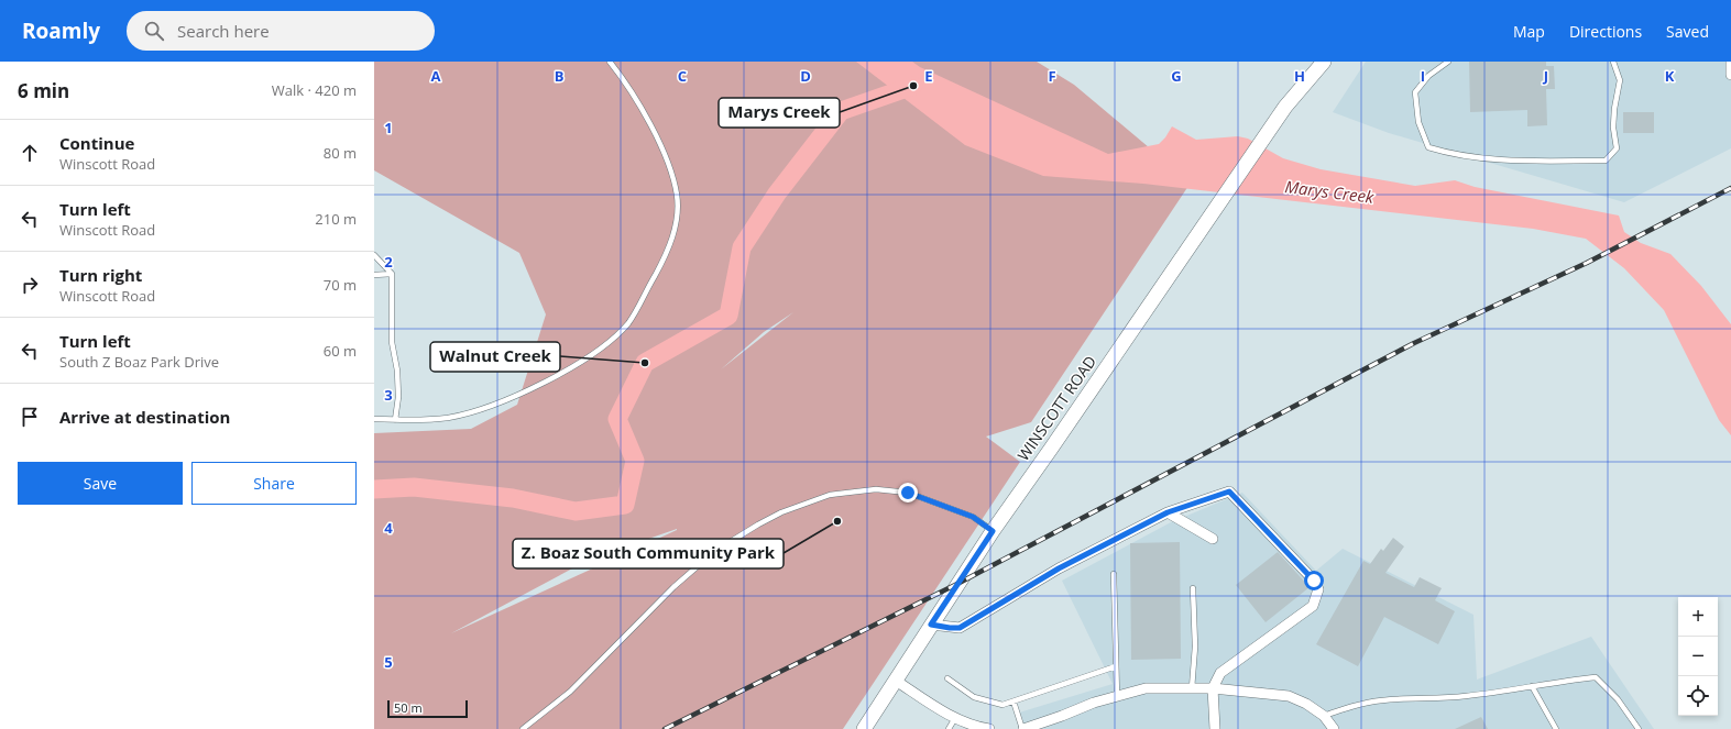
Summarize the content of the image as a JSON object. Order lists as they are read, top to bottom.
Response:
{
  "streets": {
    "main road": ["WINSCOTT ROAD"]
  },
  "water": ["Marys Creek"],
  "places": ["Marys Creek", "Walnut Creek", "Z. Boaz South Community Park"],
  "scale_bar": "50 m",
  "page": {
    "header": "Roamly",
    "search": "Search here",
    "nav": ["Map", "Directions", "Saved"],
    "heading": ["6 min", "Walk · 420 m"],
    "list": [
      ["Continue", "Winscott Road", "80 m"],
      ["Turn left", "Winscott Road", "210 m"],
      ["Turn right", "Winscott Road", "70 m"],
      ["Turn left", "South Z Boaz Park Drive", "60 m"],
      "Arrive at destination"
    ],
    "buttons": ["Save", "Share"],
    "map_buttons": ["+", "−"],
    "scale": "50 m"
  },
  "grid": {
    "columns": [
      "A",
      "B",
      "C",
      "D",
      "E",
      "F",
      "G",
      "H",
      "I",
      "J",
      "K"
    ],
    "rows": [
      "1",
      "2",
      "3",
      "4",
      "5"
    ]
  }
}
